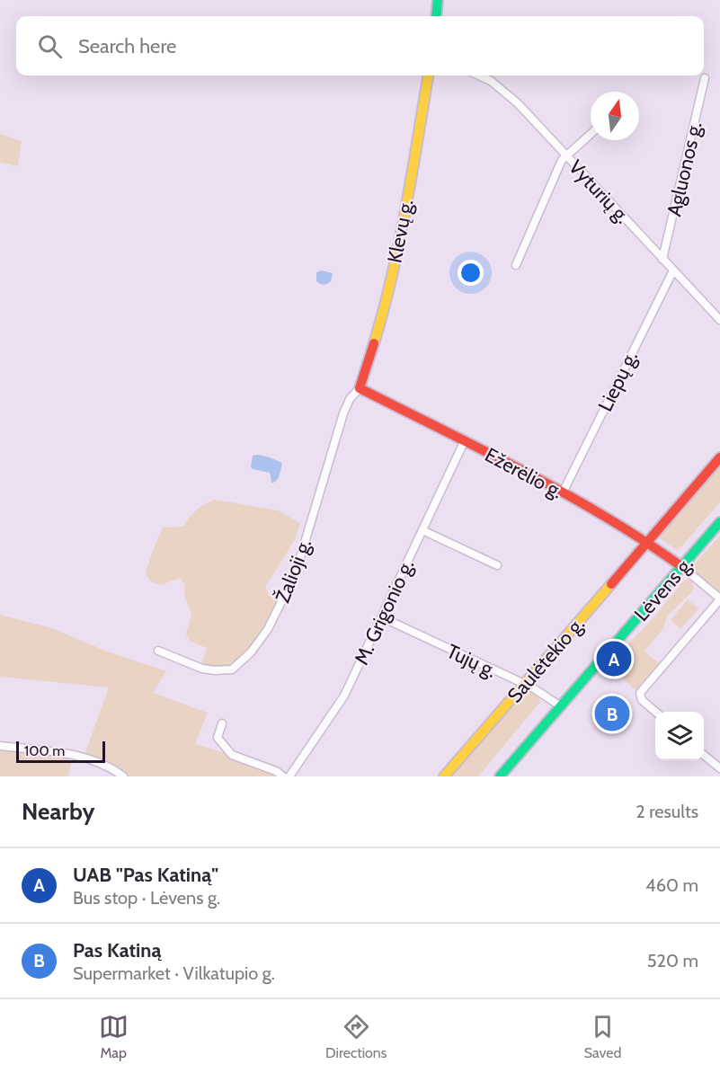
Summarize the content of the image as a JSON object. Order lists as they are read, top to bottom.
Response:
{
  "streets": {
    "main road": [
      "Klevų g.",
      "Ežerėlio g.",
      "Lėvens g.",
      "Saulėtekio g."
    ],
    "street": [
      "Agluonos g.",
      "Vyturių g.",
      "Liepų g.",
      "Žalioji g.",
      "M. Grigonio g.",
      "Tujų g."
    ]
  },
  "crossings": [
    ["Agluonos g.", "Vyturių g."],
    ["Vyturių g.", "Liepų g."],
    ["Klevų g.", "Ežerėlio g."],
    ["Klevų g.", "Žalioji g."],
    ["Liepų g.", "Ežerėlio g."],
    ["Ežerėlio g.", "Žalioji g."],
    ["Ežerėlio g.", "Lėvens g."],
    ["Ežerėlio g.", "M. Grigonio g."],
    ["Ežerėlio g.", "Saulėtekio g."],
    ["Lėvens g.", "Tujų g."],
    ["M. Grigonio g.", "Tujų g."],
    ["Saulėtekio g.", "Tujų g."]
  ],
  "scale_bar": "100 m",
  "north": "top",
  "page": {
    "search": "Search here",
    "pins": ["A", "B"],
    "scale": "100 m",
    "heading": ["Nearby", "2 results"],
    "list": [
      {
        "mark": "A",
        "name": "UAB \"Pas Katiną\"",
        "note": "Bus stop · Lėvens g.",
        "value": "460 m"
      },
      {
        "mark": "B",
        "name": "Pas Katiną",
        "note": "Supermarket · Vilkatupio g.",
        "value": "520 m"
      }
    ],
    "nav": ["Map", "Directions", "Saved"]
  }
}
